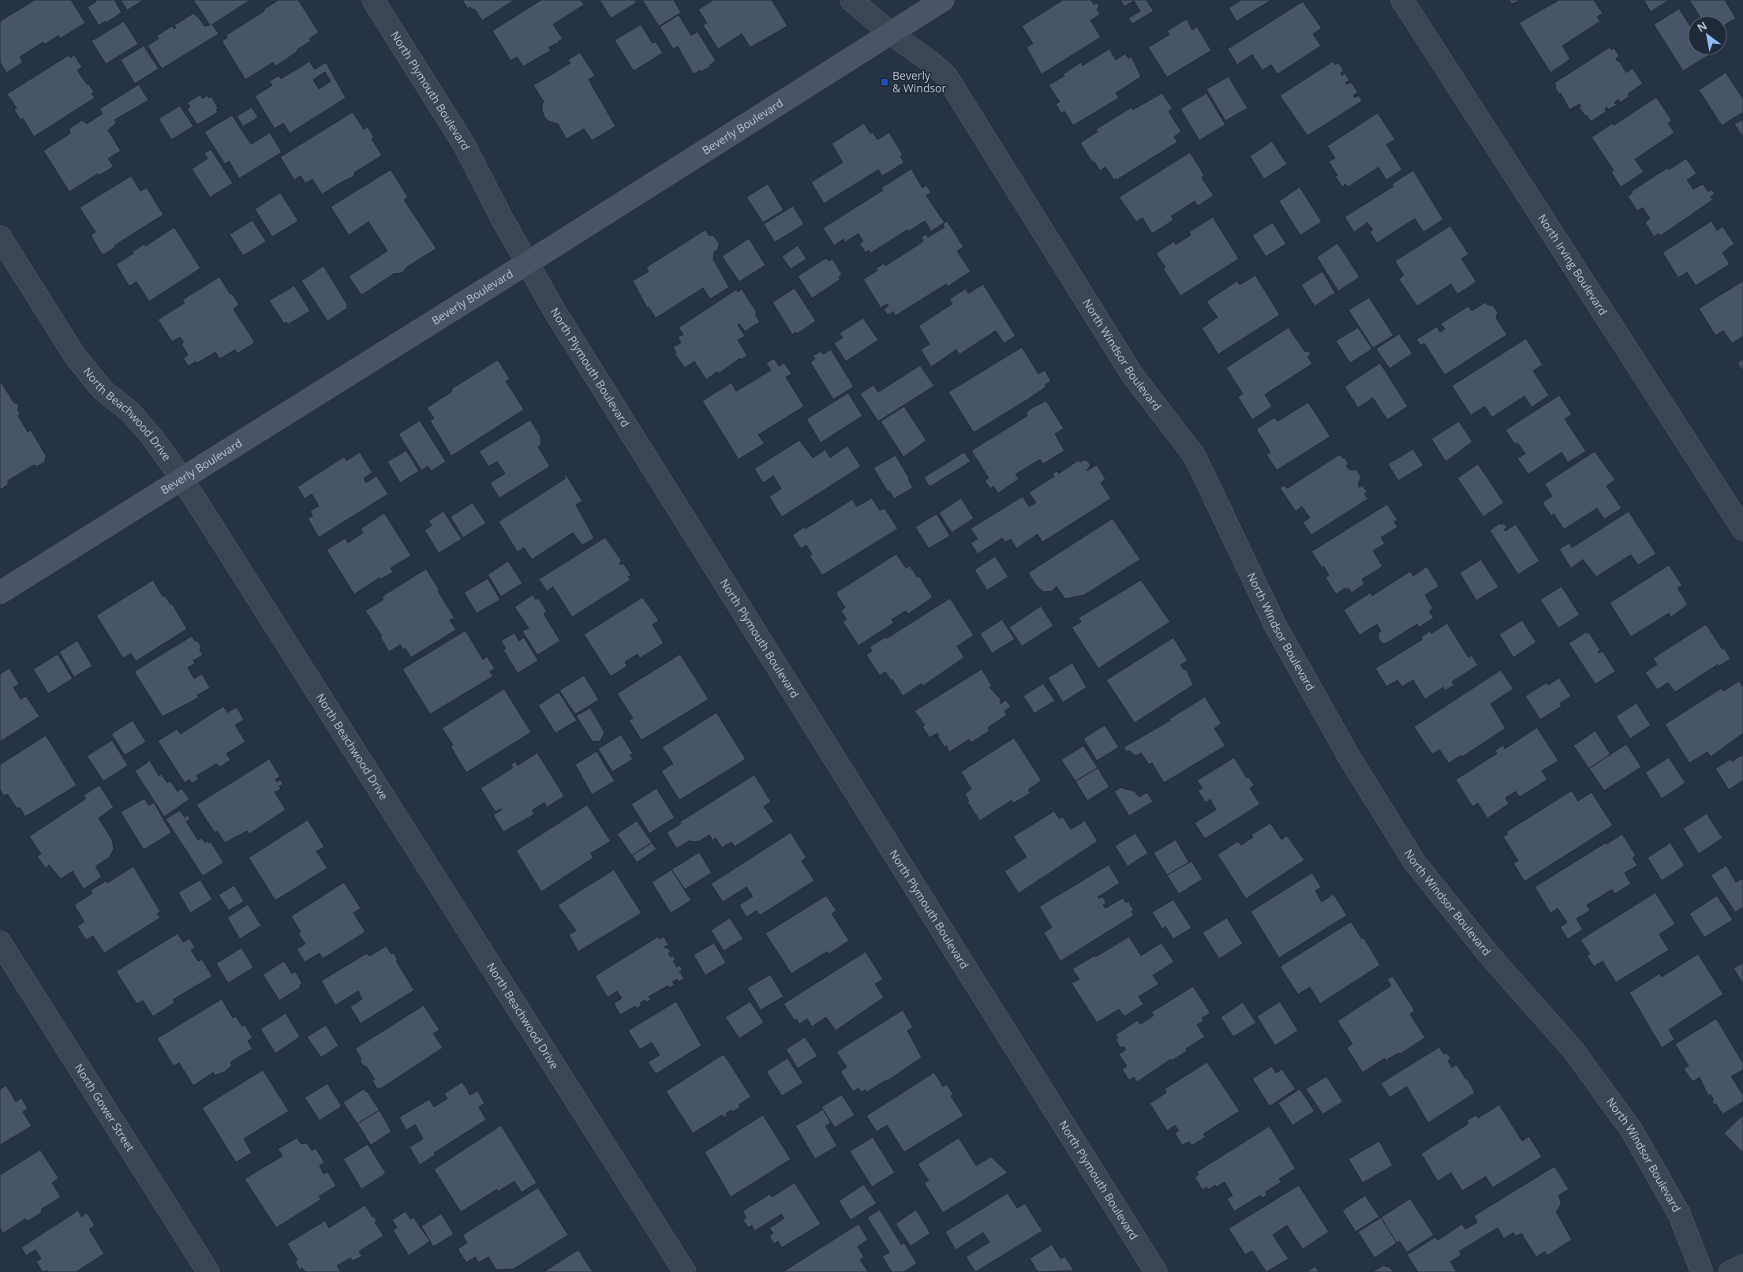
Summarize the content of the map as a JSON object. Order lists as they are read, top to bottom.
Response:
{
  "streets": {
    "main road": ["Beverly Boulevard"],
    "street": [
      "North Plymouth Boulevard",
      "North Irving Boulevard",
      "North Windsor Boulevard",
      "North Beachwood Drive",
      "North Gower Street"
    ]
  },
  "crossings": [
    ["North Plymouth Boulevard", "Beverly Boulevard"],
    ["Beverly Boulevard", "North Windsor Boulevard"],
    ["Beverly Boulevard", "North Beachwood Drive"]
  ],
  "places": {
    "transit": ["Beverly & Windsor"]
  },
  "north": "top left"
}
